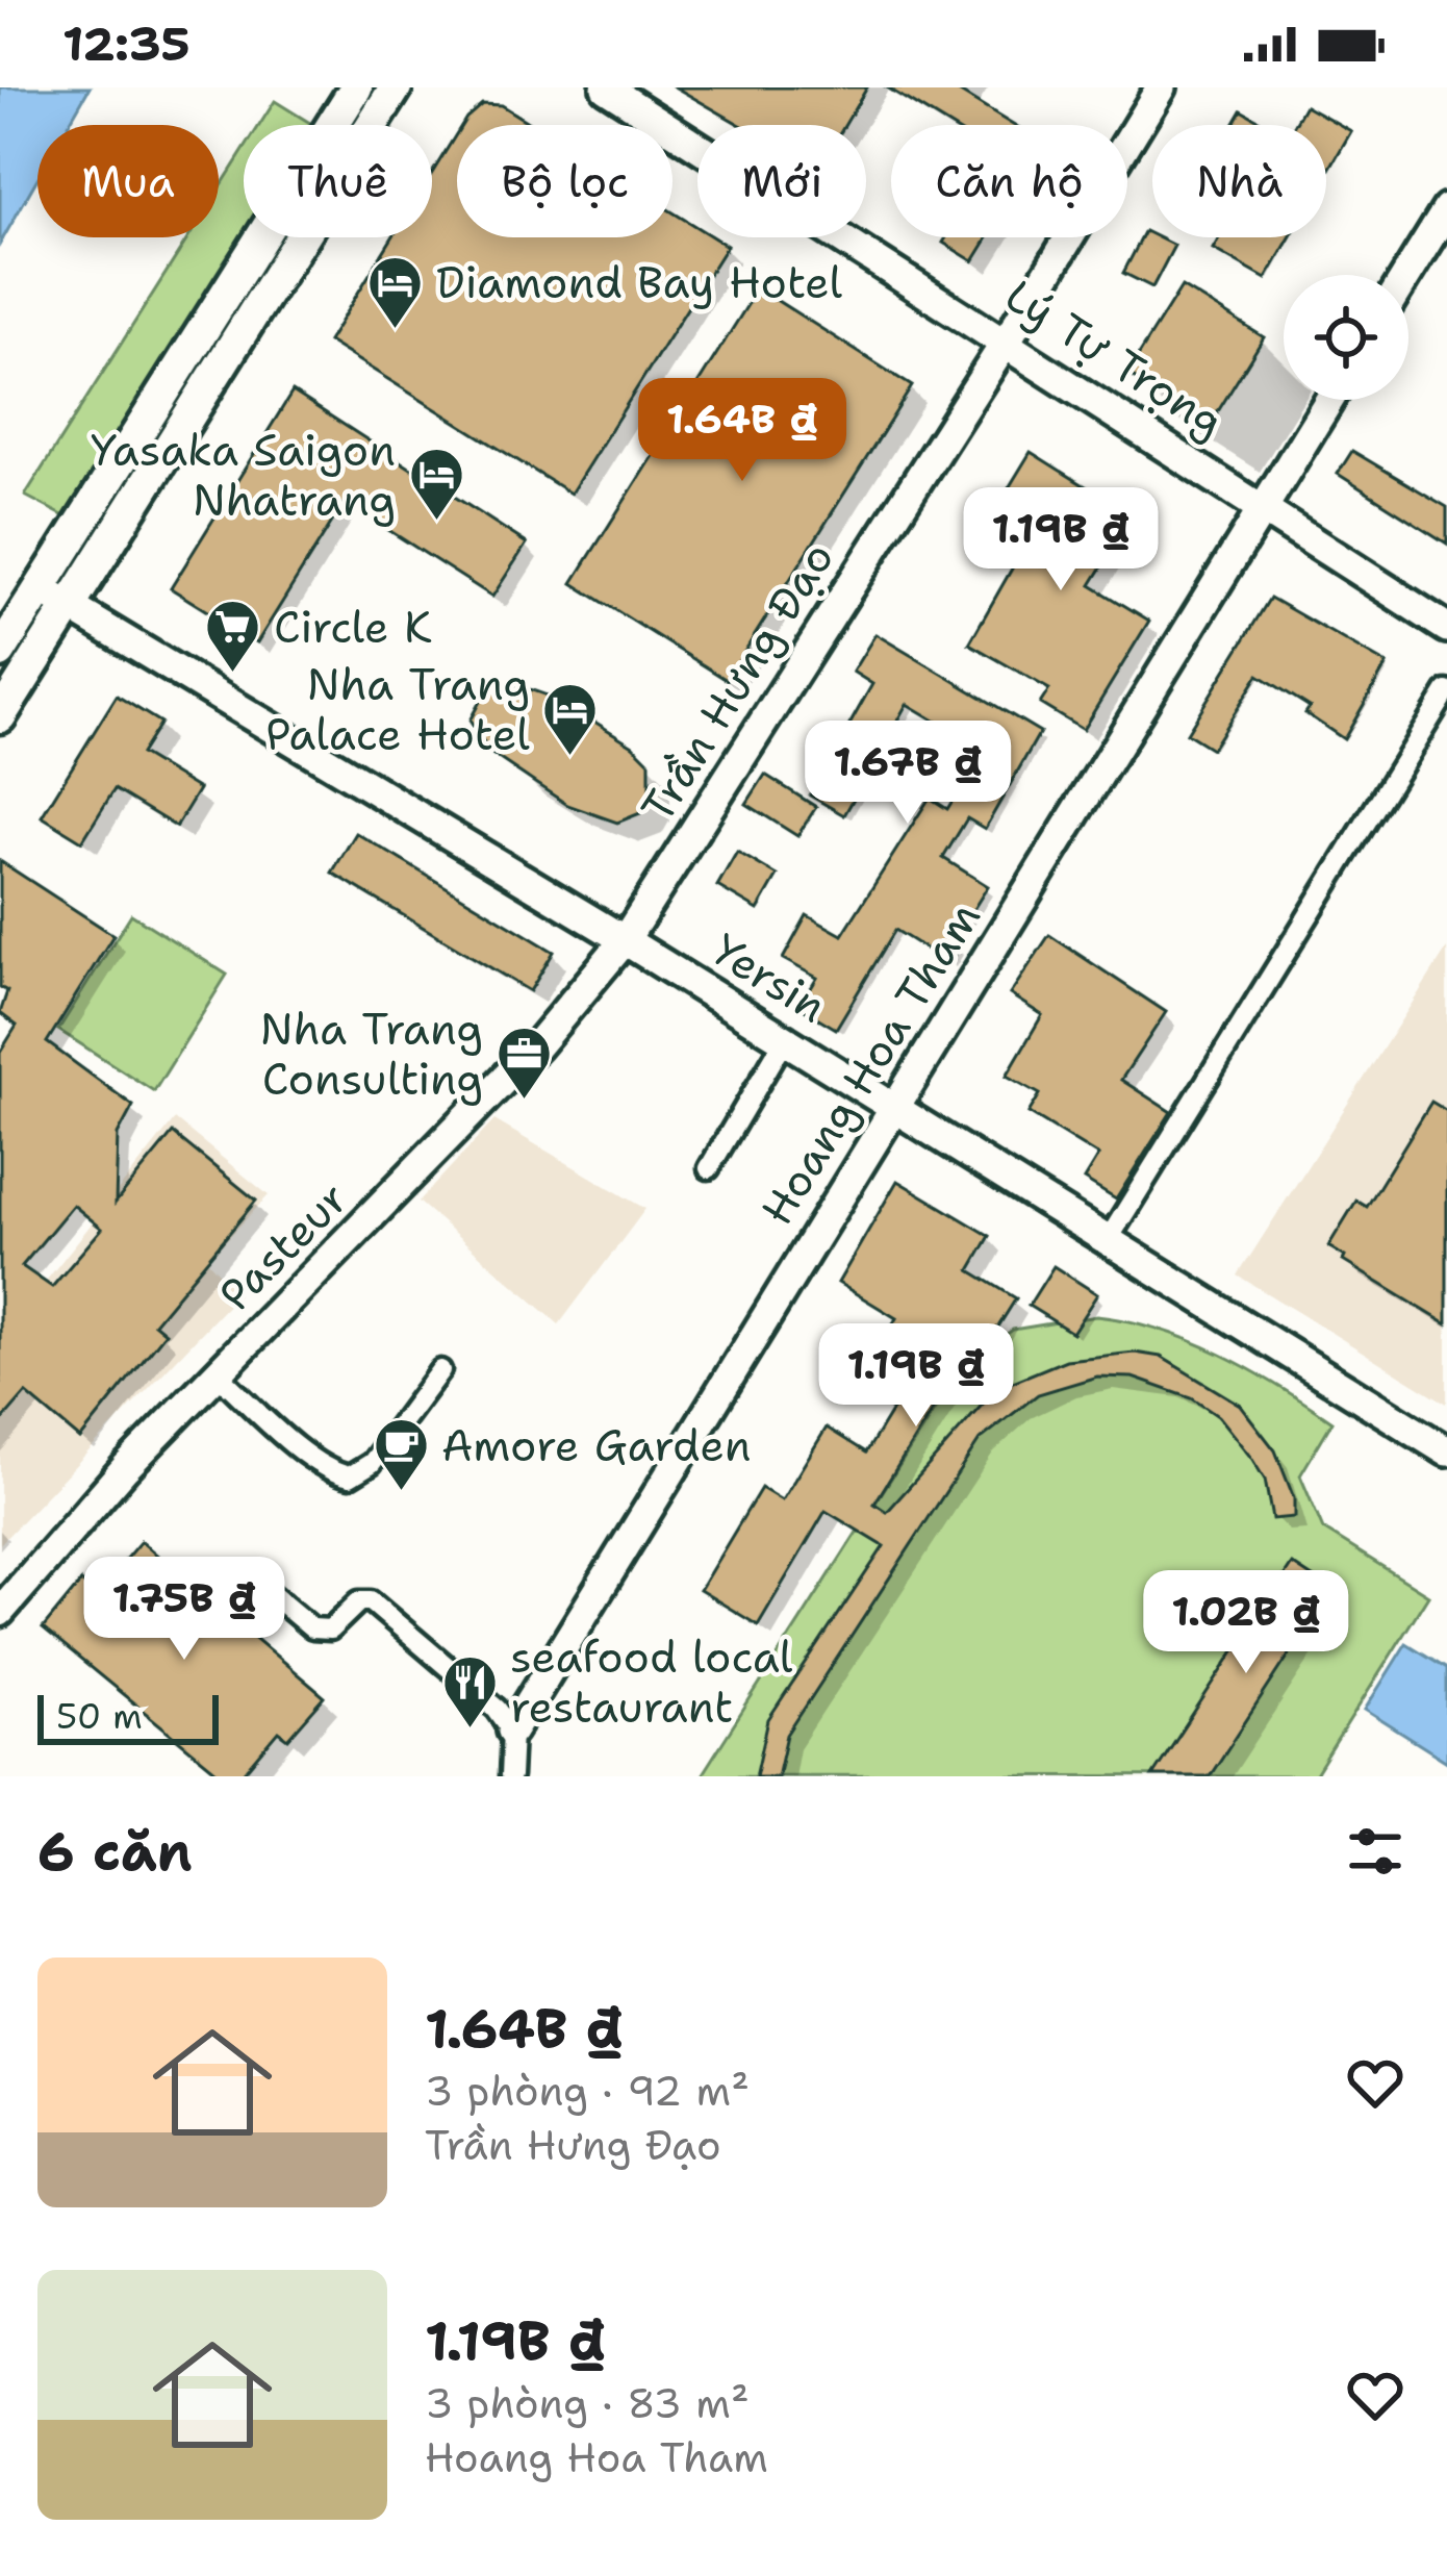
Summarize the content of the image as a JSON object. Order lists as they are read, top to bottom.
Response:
{
  "streets": {
    "street": [
      "Lý Tự Trọng",
      "Trần Hưng Đạo",
      "Yersin",
      "Hoang Hoa Tham",
      "Pasteur"
    ]
  },
  "crossings": [
    ["Lý Tự Trọng", "Trần Hưng Đạo"],
    ["Lý Tự Trọng", "Hoang Hoa Tham"],
    ["Trần Hưng Đạo", "Yersin"],
    ["Trần Hưng Đạo", "Pasteur"],
    ["Yersin", "Hoang Hoa Tham"],
    ["Yersin", "Pasteur"]
  ],
  "places": {
    "hotel": ["Diamond Bay Hotel", "Yasaka Saigon Nhatrang", "Nha Trang Palace Hotel"],
    "supermarket": ["Circle K"],
    "office": ["Nha Trang Consulting"],
    "cafe": ["Amore Garden"],
    "restaurant": ["seafood local restaurant"]
  },
  "scale_bar": "50 m",
  "page": {
    "status": "12:35",
    "chip": [
      "Mua",
      "Thuê",
      "Bộ lọc",
      "Mới",
      "Căn hộ",
      "Nhà"
    ],
    "price": [
      "1.64B ₫",
      "1.19B ₫",
      "1.67B ₫",
      "1.19B ₫",
      "1.75B ₫",
      "1.02B ₫"
    ],
    "scale": "50 m",
    "heading": "6 căn",
    "list": [
      {
        "name": "1.64B ₫",
        "note": "3 phòng · 92 m² · Trần Hưng Đạo"
      },
      {
        "name": "1.19B ₫",
        "note": "3 phòng · 83 m² · Hoang Hoa Tham"
      }
    ]
  }
}
